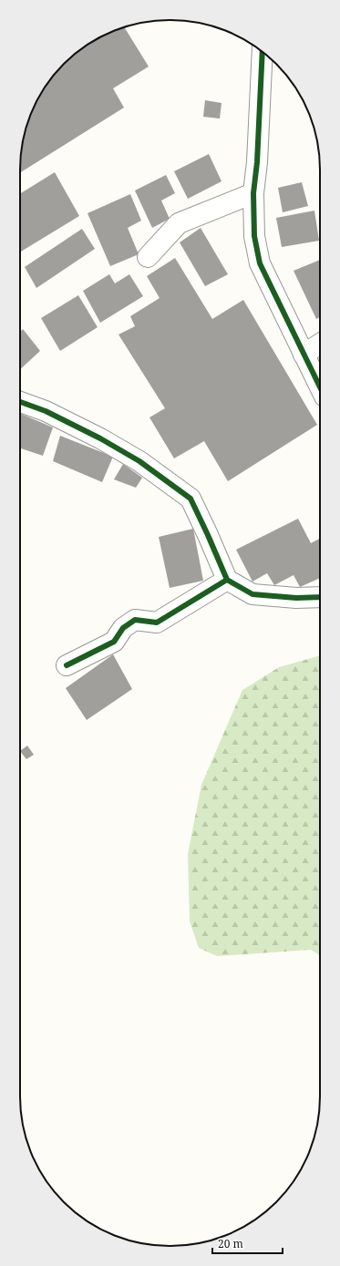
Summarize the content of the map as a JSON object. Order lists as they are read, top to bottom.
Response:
{
  "scale_bar": "20 m"
}
